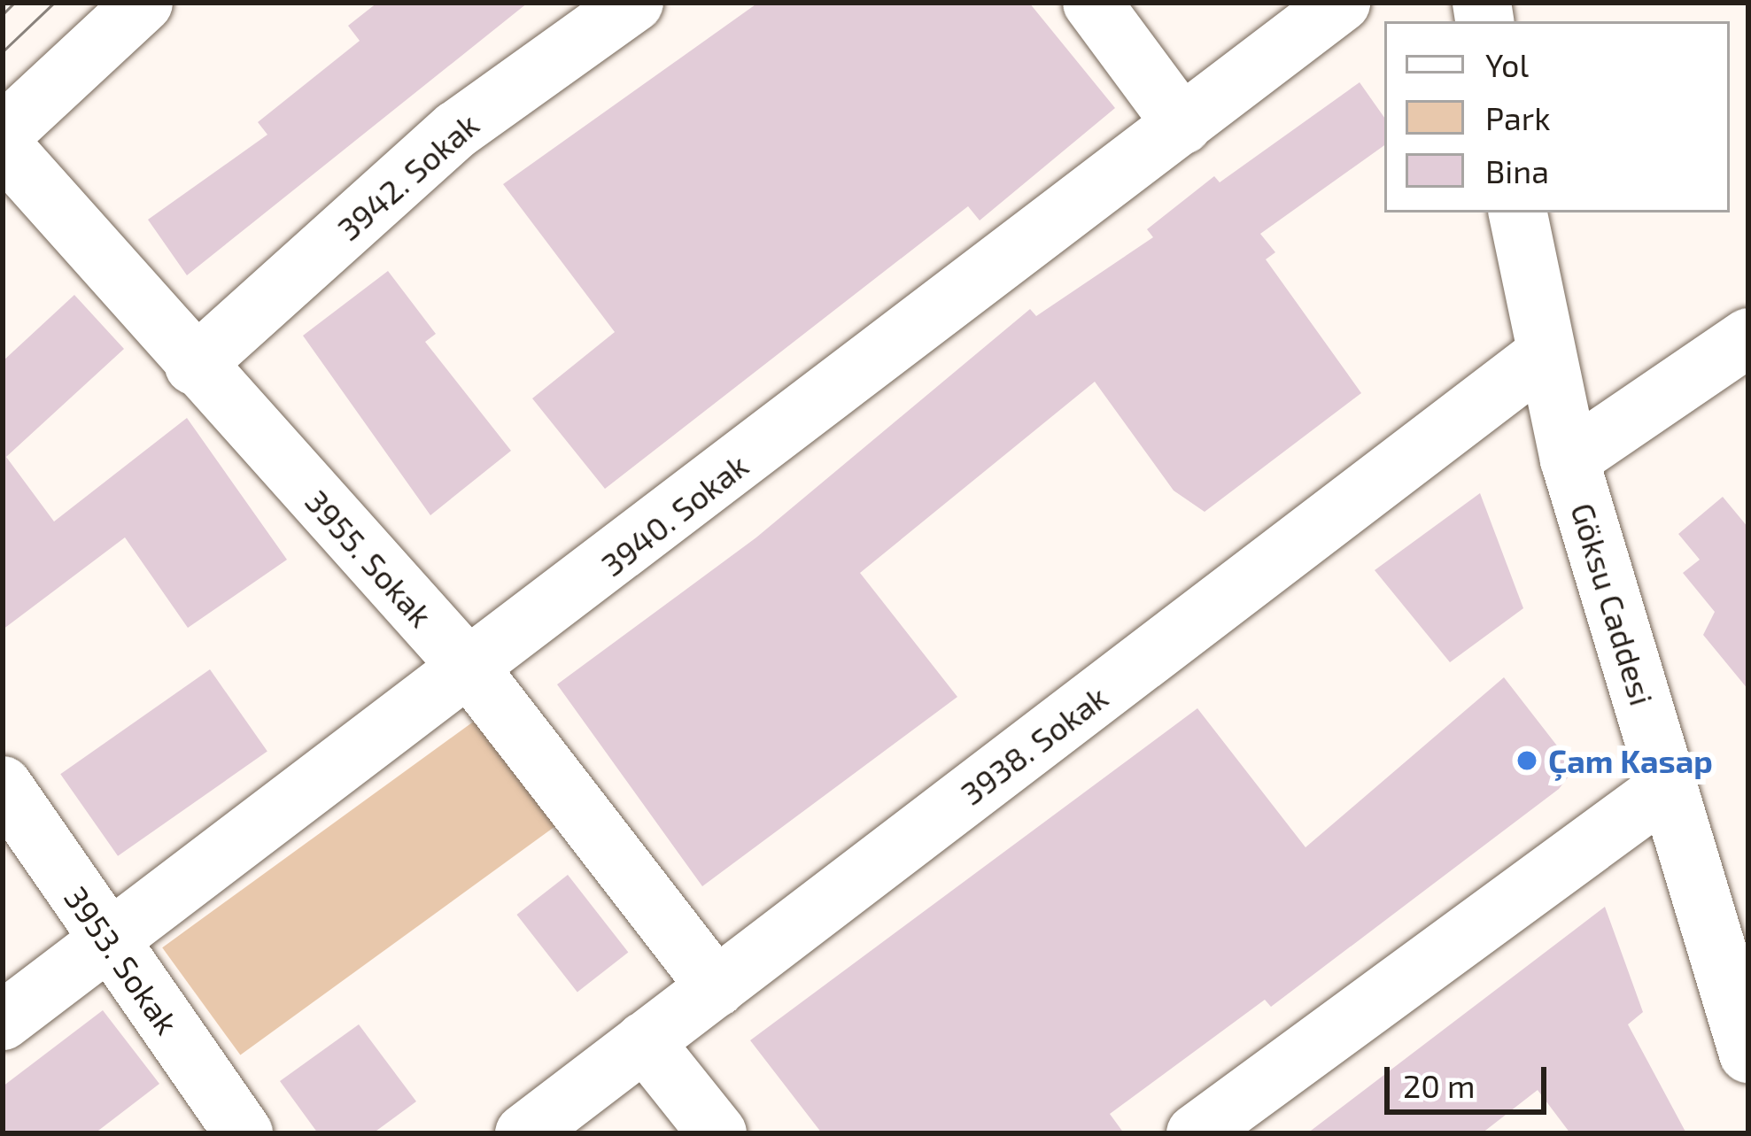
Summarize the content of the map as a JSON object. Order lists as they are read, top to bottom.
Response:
{
  "streets": {
    "street": [
      "3942. Sokak",
      "3940. Sokak",
      "3955. Sokak",
      "Göksu Caddesi",
      "3938. Sokak",
      "3953. Sokak"
    ]
  },
  "crossings": [
    ["3942. Sokak", "3955. Sokak"],
    ["3940. Sokak", "3955. Sokak"],
    ["3940. Sokak", "3953. Sokak"],
    ["3955. Sokak", "3938. Sokak"],
    ["Göksu Caddesi", "3938. Sokak"]
  ],
  "places": ["Çam Kasap"],
  "legend": ["Yol", "Park", "Bina"],
  "scale_bar": "20 m"
}
